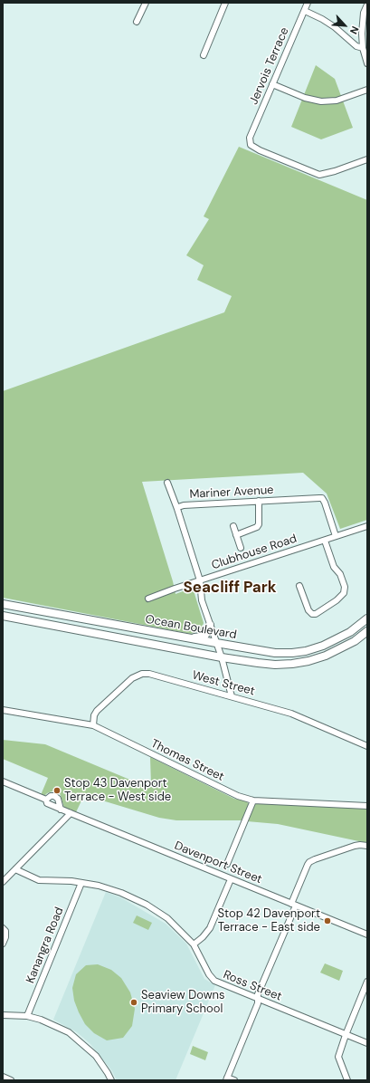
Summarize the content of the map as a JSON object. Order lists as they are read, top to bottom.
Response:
{
  "streets": {
    "main road": ["Ocean Boulevard"],
    "street": [
      "Jervois Terrace",
      "Mariner Avenue",
      "Clubhouse Road",
      "West Street",
      "Thomas Street",
      "Davenport Street",
      "Kanangra Road",
      "Ross Street"
    ]
  },
  "crossings": [
    ["Mariner Avenue", "Clubhouse Road"],
    ["Mariner Avenue", "Ocean Boulevard"],
    ["Mariner Avenue", "West Street"],
    ["West Street", "Thomas Street"],
    ["Kanangra Road", "Ross Street"]
  ],
  "districts": ["Seacliff Park"],
  "places": ["Stop 43 Davenport Terrace - West side", "Stop 42 Davenport Terrace - East side", "Seaview Downs Primary School"],
  "north": "bottom right"
}
